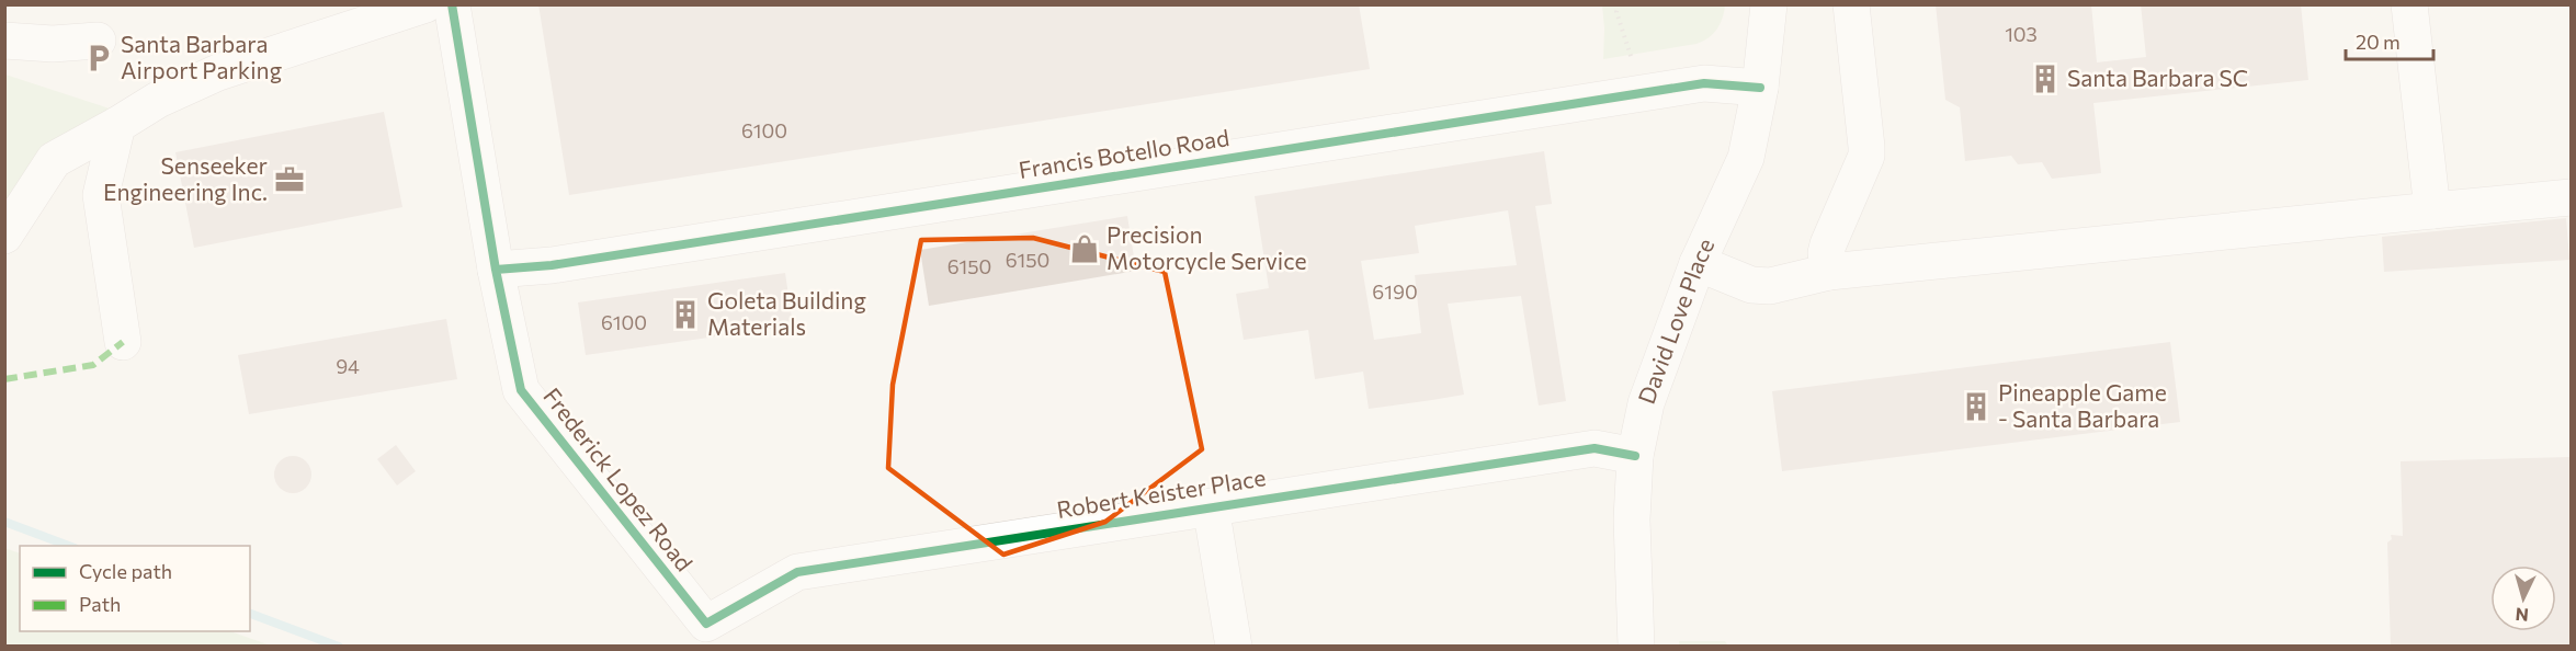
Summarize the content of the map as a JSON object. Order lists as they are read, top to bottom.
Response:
{
  "streets": {
    "street": [
      "Francis Botello Road",
      "David Love Place",
      "Frederick Lopez Road",
      "Robert Keister Place"
    ]
  },
  "crossings": [
    ["Francis Botello Road", "David Love Place"],
    ["Francis Botello Road", "Frederick Lopez Road"],
    ["David Love Place", "Robert Keister Place"],
    ["Frederick Lopez Road", "Robert Keister Place"]
  ],
  "places": {
    "parking": ["Santa Barbara Airport Parking"],
    "building": ["Santa Barbara SC", "Goleta Building Materials", "Pineapple Game - Santa Barbara"],
    "office": ["Senseeker Engineering Inc."],
    "shop": ["Precision Motorcycle Service"]
  },
  "house_numbers": [
    "103",
    "6100",
    "6150",
    "6150",
    "6190",
    "6100",
    "94"
  ],
  "legend": ["Cycle path", "Path"],
  "scale_bar": "20 m",
  "north": "bottom"
}
